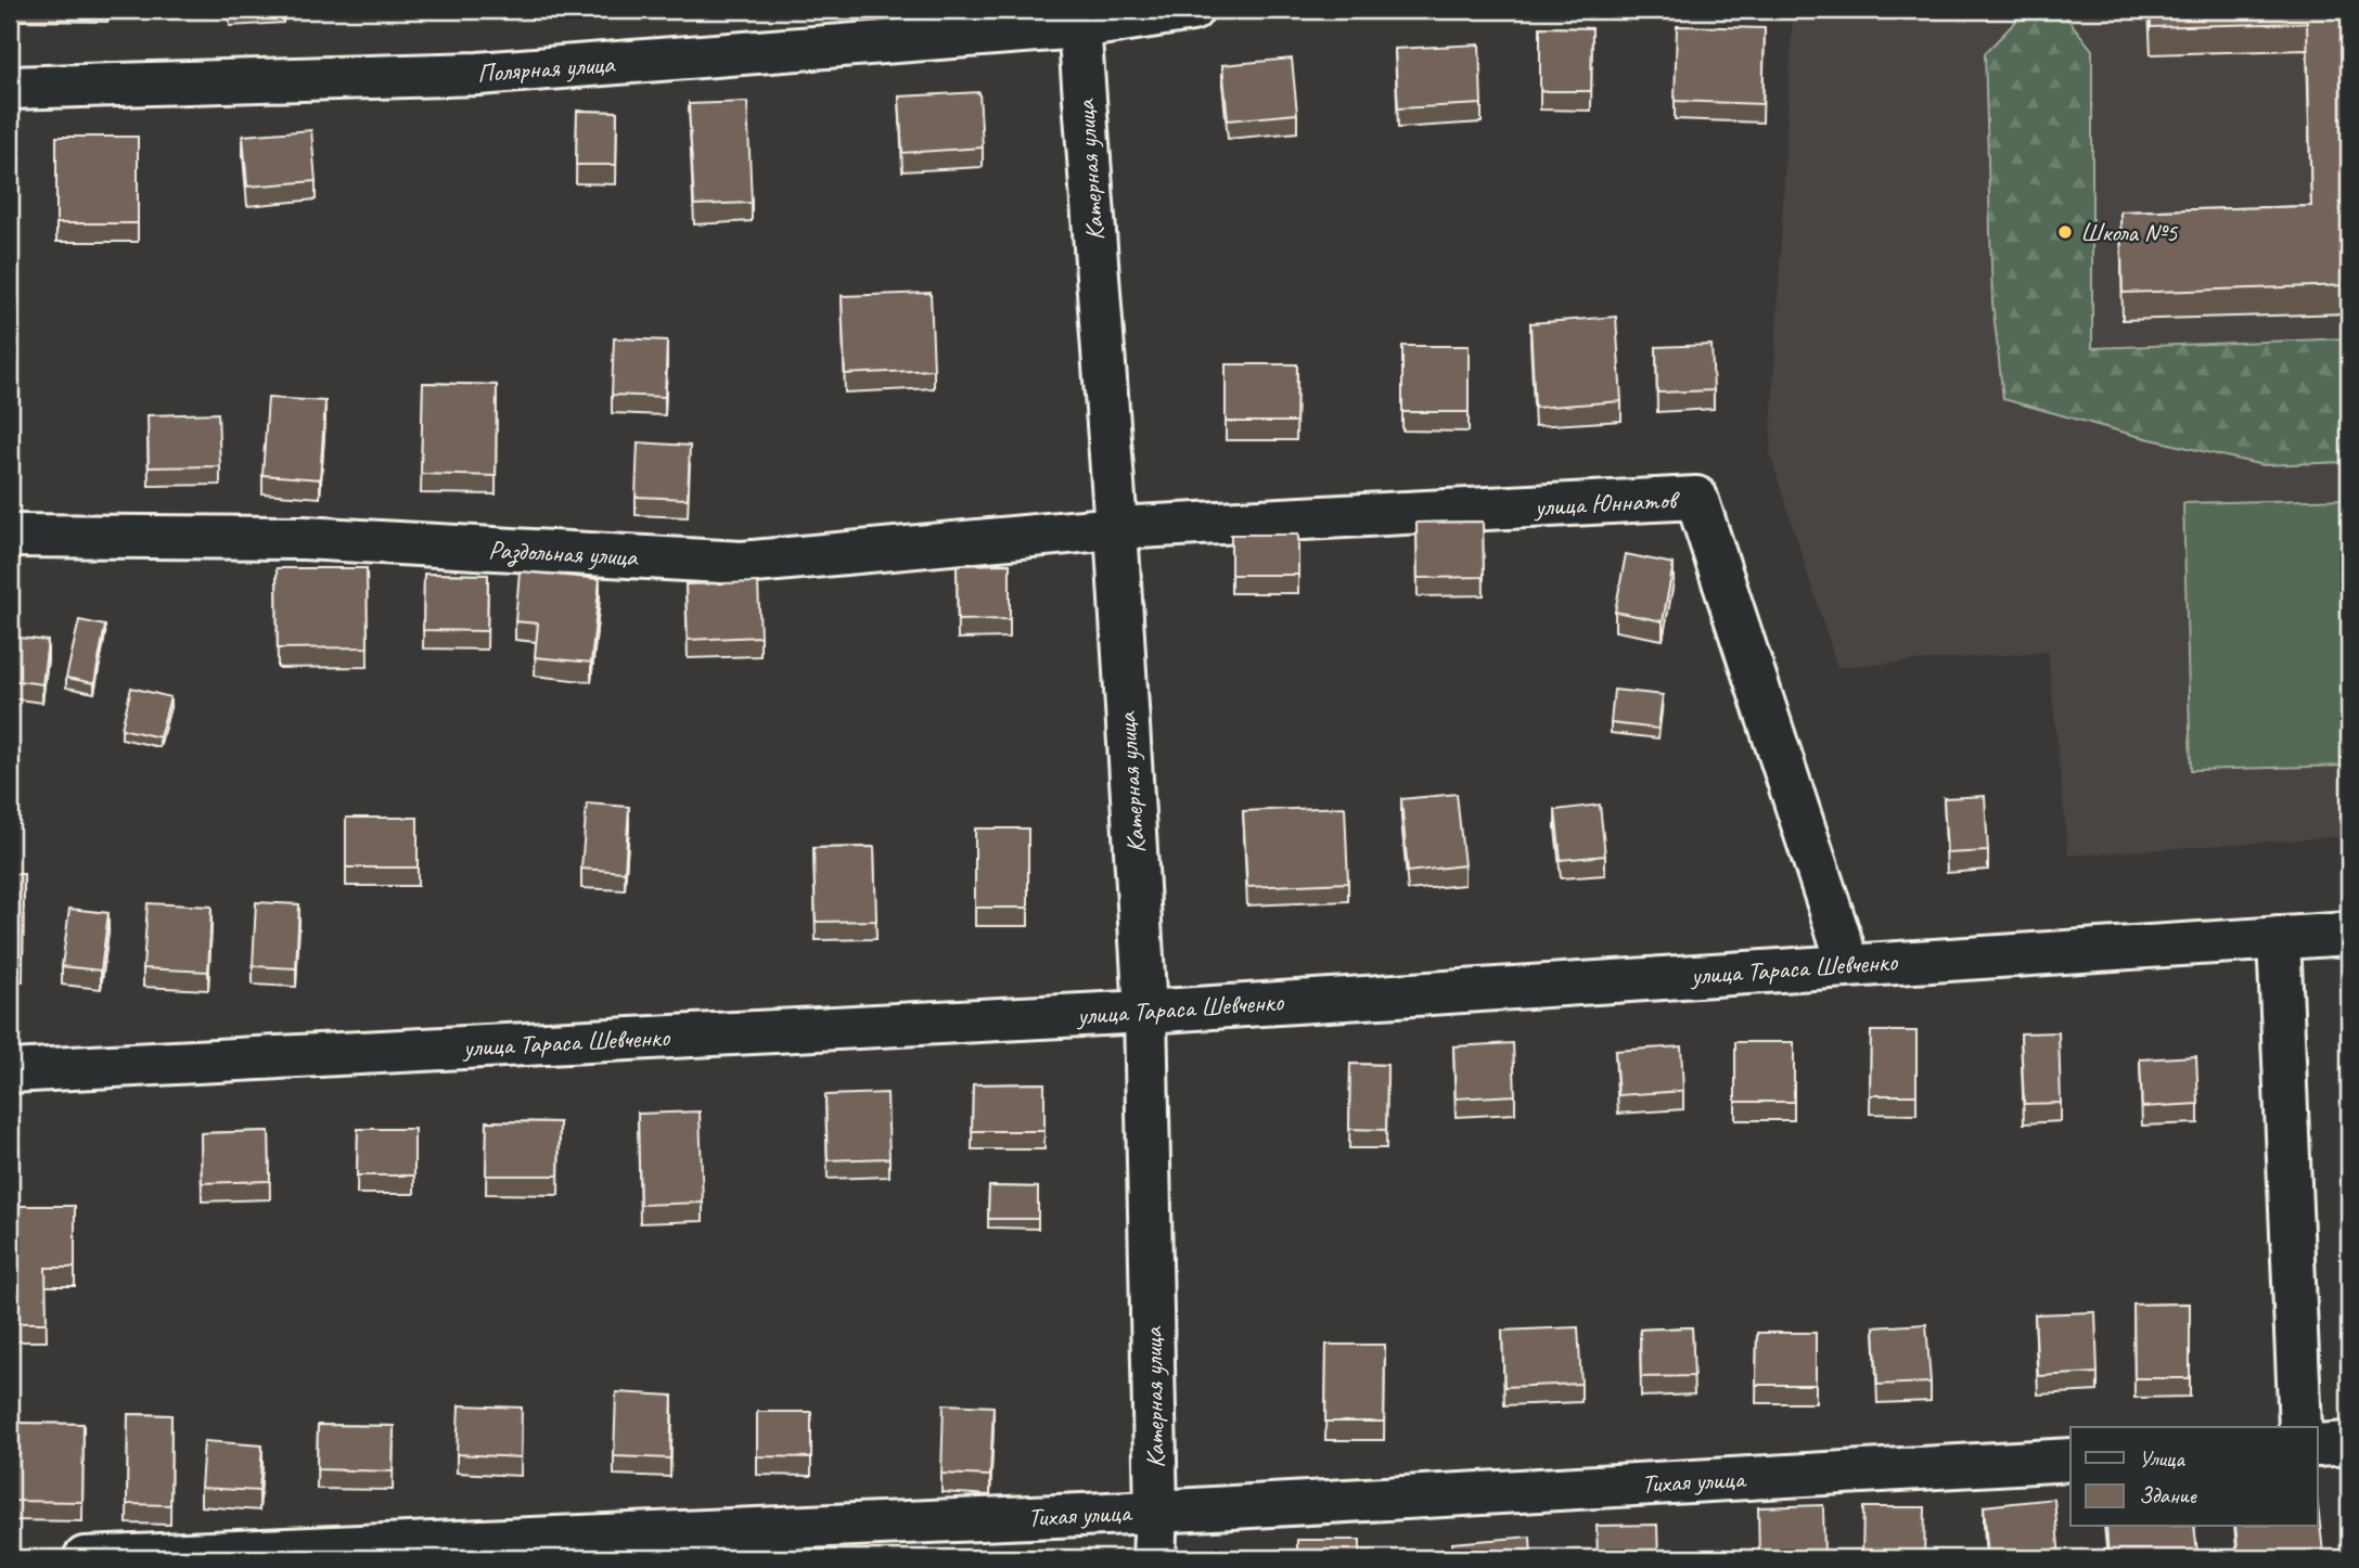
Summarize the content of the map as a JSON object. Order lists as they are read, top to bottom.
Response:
{
  "streets": {
    "street": [
      "Полярная улица",
      "Катерная улица",
      "улица Юннатов",
      "Раздольная улица",
      "улица Тараса Шевченко",
      "Тихая улица"
    ]
  },
  "crossings": [
    ["Полярная улица", "Катерная улица"],
    ["Катерная улица", "улица Юннатов"],
    ["Катерная улица", "Раздольная улица"],
    ["Катерная улица", "улица Тараса Шевченко"],
    ["Катерная улица", "Тихая улица"],
    ["улица Юннатов", "Раздольная улица"],
    ["улица Юннатов", "улица Тараса Шевченко"]
  ],
  "places": ["Школа №5"],
  "legend": ["Улица", "Здание"]
}
